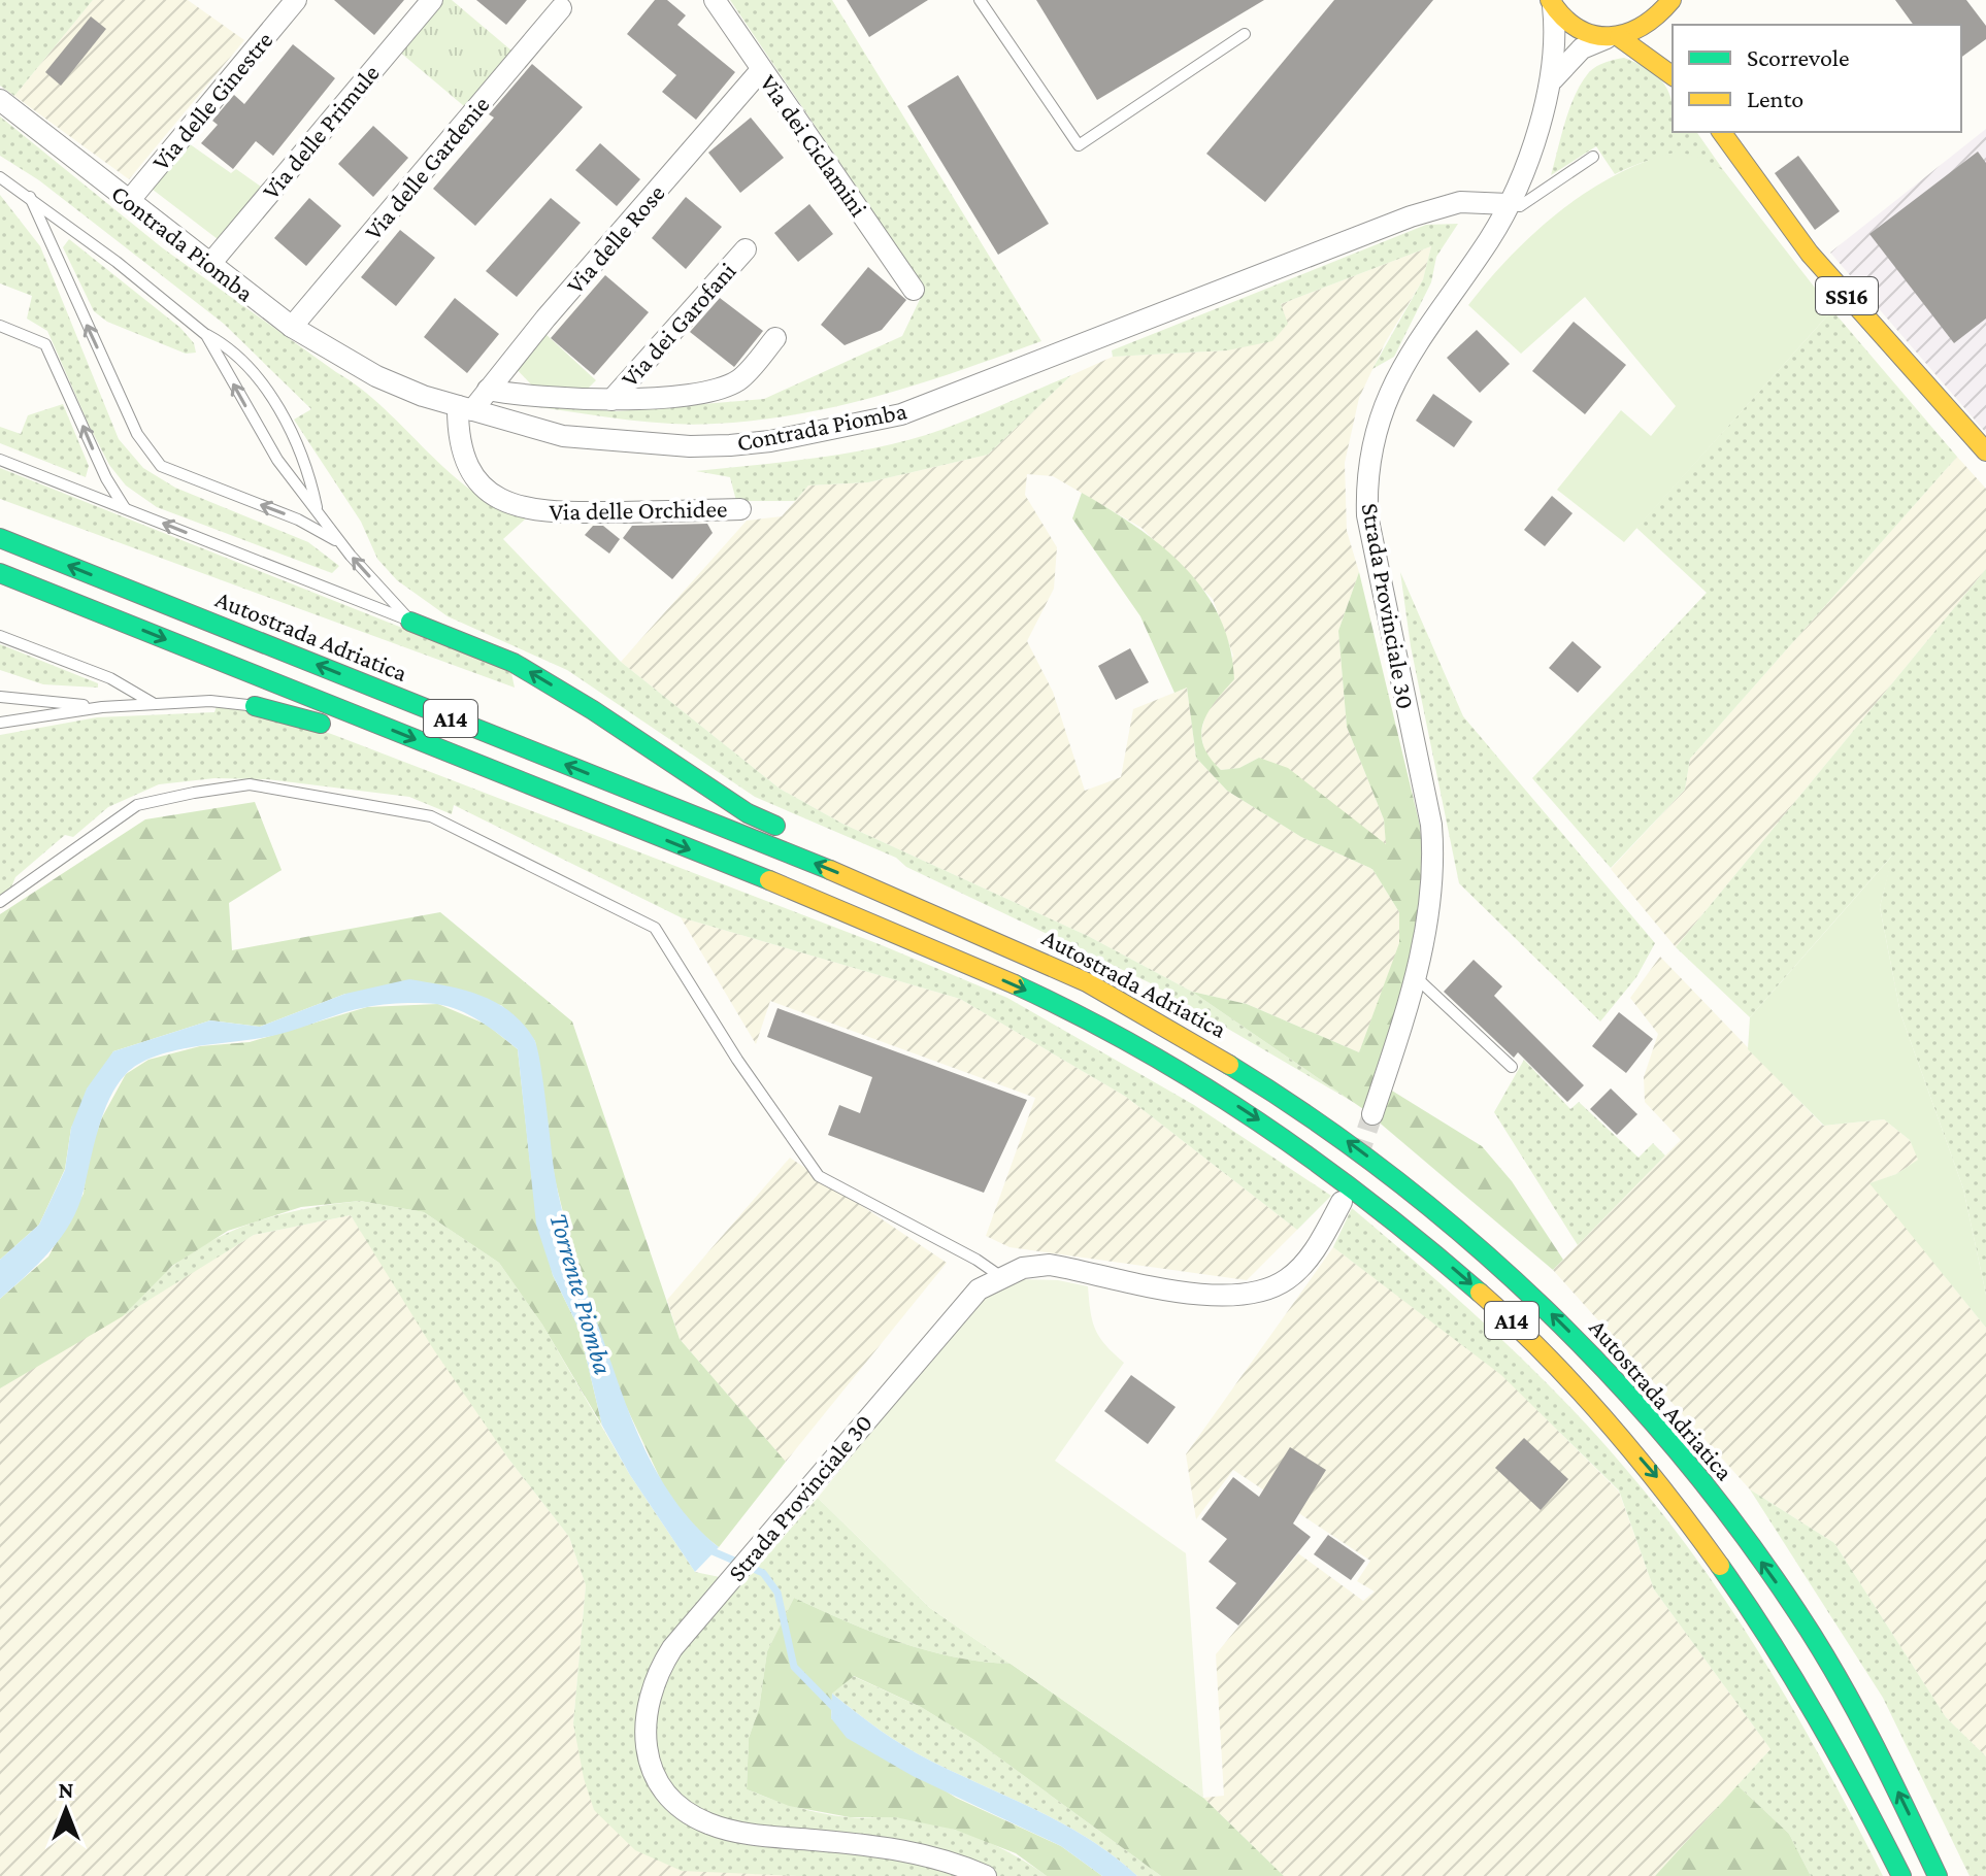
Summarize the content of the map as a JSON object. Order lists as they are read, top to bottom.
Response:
{
  "streets": {
    "main road": ["SS16", "Autostrada Adriatica", "A14"],
    "street": [
      "Via delle Ginestre",
      "Via delle Primule",
      "Via dei Ciclamini",
      "Via delle Gardenie",
      "Via delle Rose",
      "Contrada Piomba",
      "Via dei Garofani",
      "Via delle Orchidee",
      "Strada Provinciale 30"
    ]
  },
  "crossings": [
    ["Via delle Ginestre", "Contrada Piomba"],
    ["Via delle Primule", "Contrada Piomba"],
    ["Via dei Ciclamini", "Via delle Rose"],
    ["Via delle Gardenie", "Contrada Piomba"],
    ["Via delle Rose", "Contrada Piomba"],
    ["Via delle Rose", "Via delle Orchidee"],
    ["Contrada Piomba", "Via delle Orchidee"],
    ["Contrada Piomba", "Strada Provinciale 30"]
  ],
  "water": ["Torrente Piomba"],
  "legend": ["Scorrevole", "Lento"],
  "north": "top"
}
